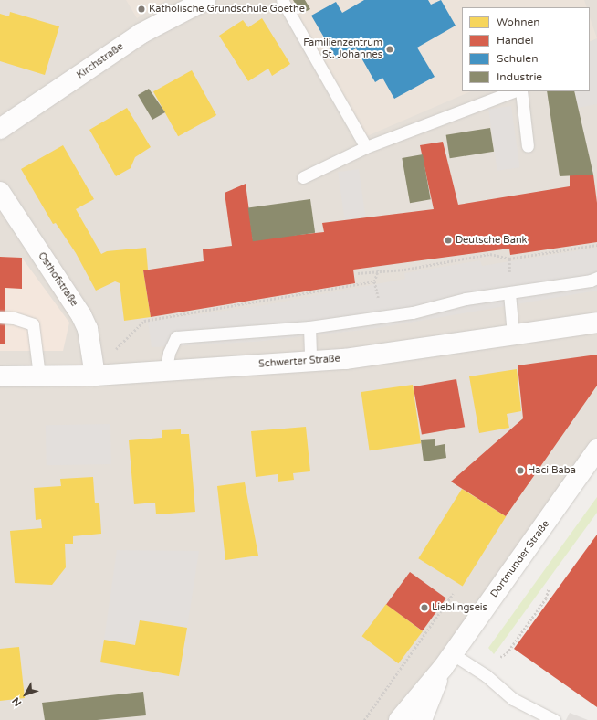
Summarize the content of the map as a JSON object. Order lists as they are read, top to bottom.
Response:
{
  "streets": {
    "street": [
      "Kirchstraße",
      "Osthofstraße",
      "Schwerter Straße",
      "Dortmunder Straße"
    ]
  },
  "crossings": [
    ["Osthofstraße", "Schwerter Straße"]
  ],
  "places": [
    "Katholische Grundschule Goethe",
    "Familienzentrum St. Johannes",
    "Deutsche Bank",
    "Haci Baba",
    "Lieblingseis"
  ],
  "legend": [
    "Wohnen",
    "Handel",
    "Schulen",
    "Industrie"
  ],
  "north": "bottom left"
}
